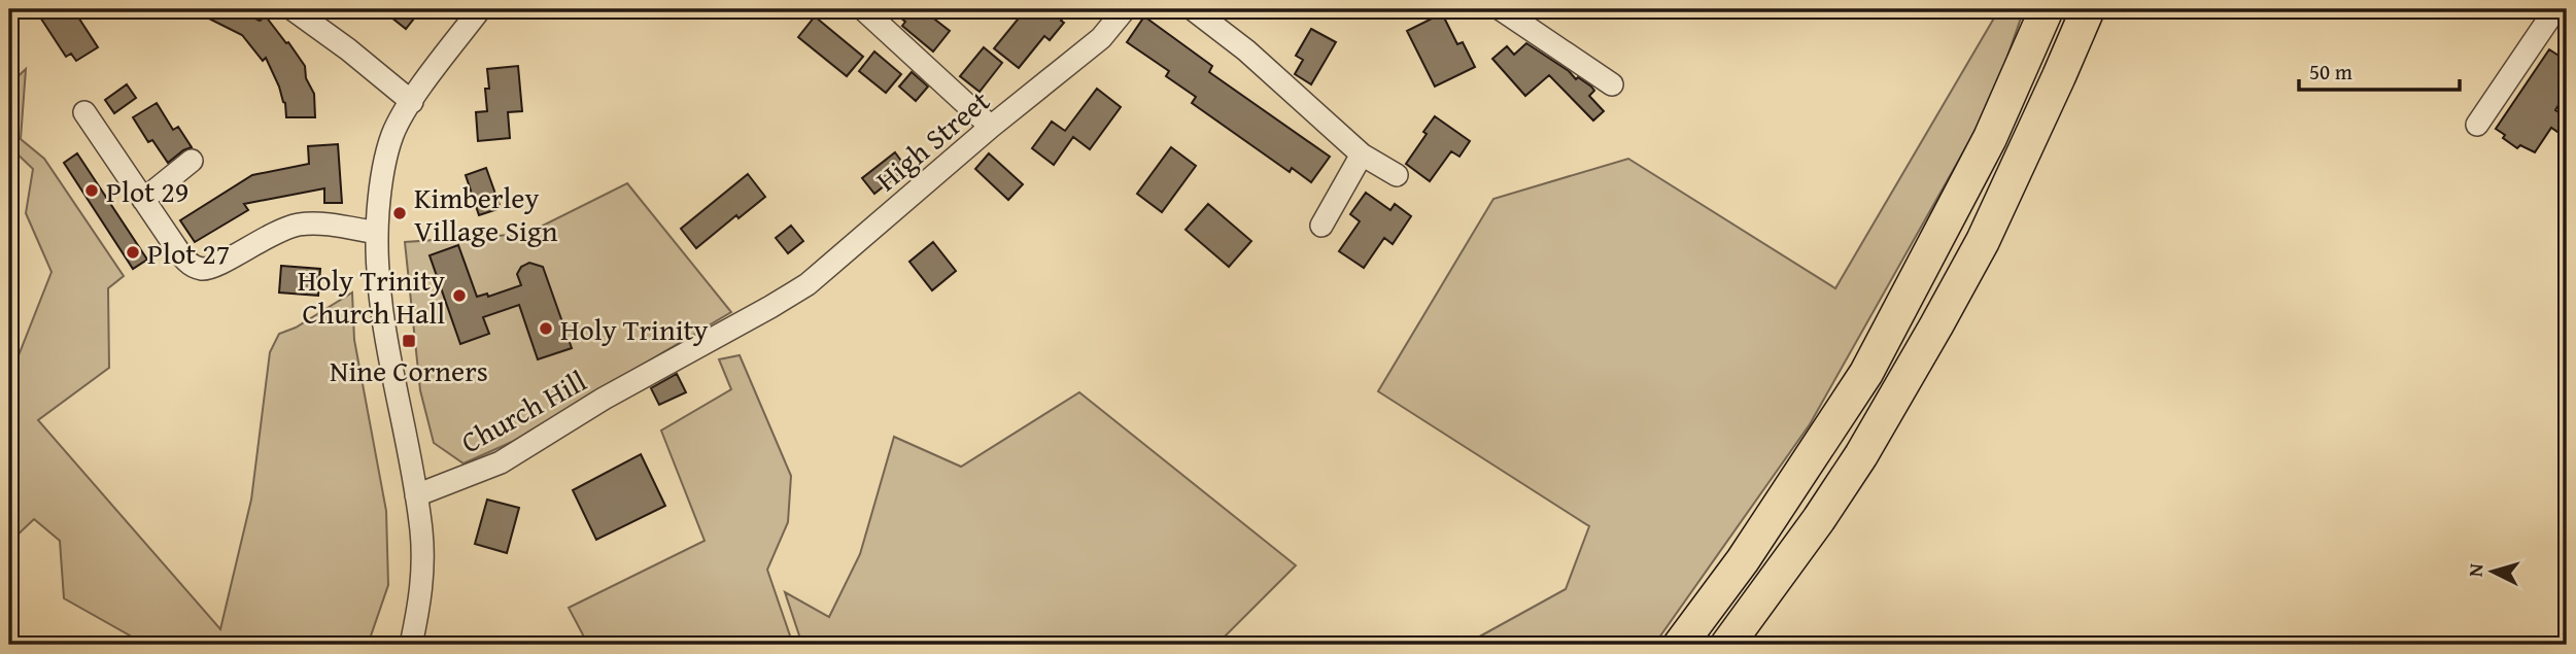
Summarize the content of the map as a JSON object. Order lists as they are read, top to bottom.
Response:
{
  "streets": {
    "street": ["High Street", "Church Hill"]
  },
  "crossings": [
    ["High Street", "Church Hill"]
  ],
  "places": {
    "other": [
      "Plot 29",
      "Kimberley Village Sign",
      "Plot 27",
      "Holy Trinity Church Hall",
      "Holy Trinity"
    ],
    "transit": ["Nine Corners"]
  },
  "scale_bar": "50 m",
  "north": "left"
}
